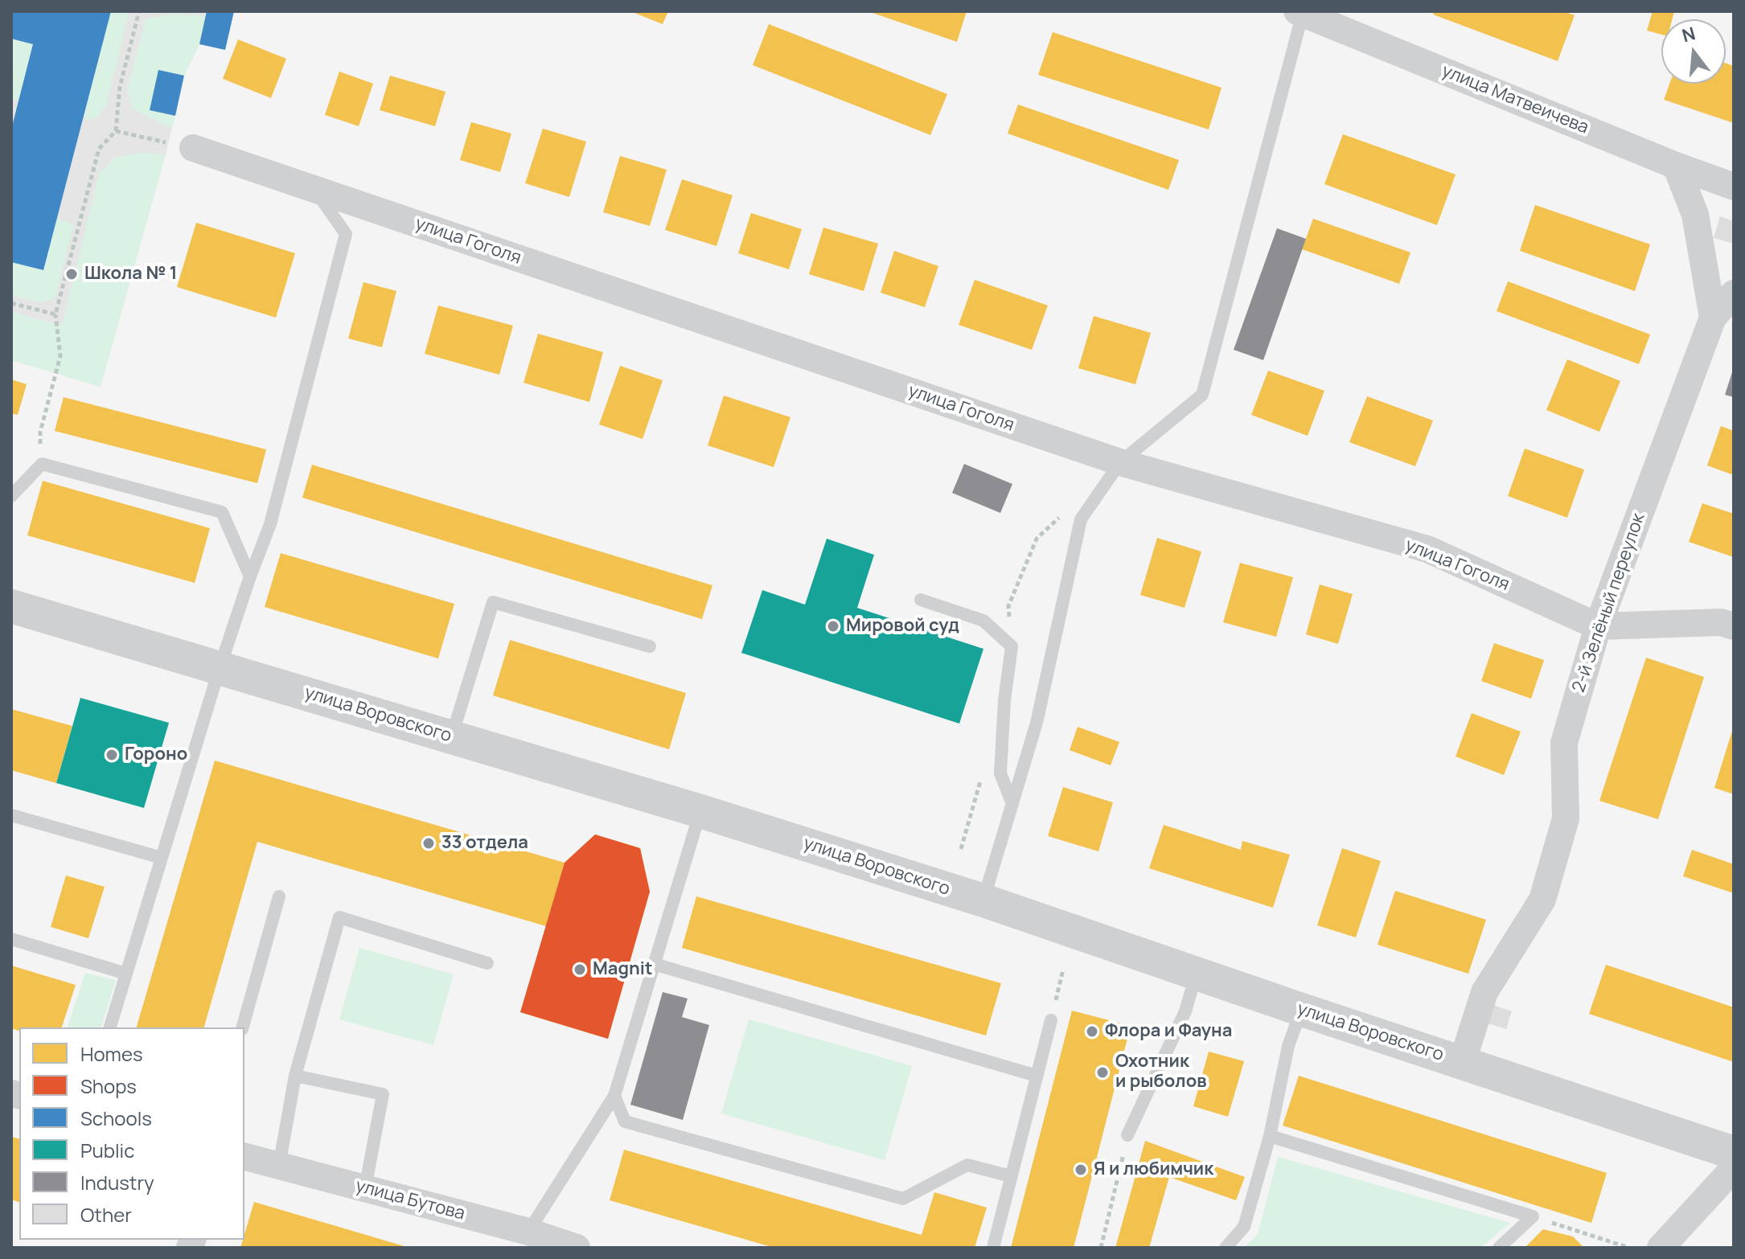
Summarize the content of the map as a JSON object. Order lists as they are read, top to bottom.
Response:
{
  "streets": {
    "street": [
      "улица Матвеичева",
      "улица Гоголя",
      "2-й Зелёный переулок",
      "улица Воровского",
      "улица Бутова"
    ]
  },
  "crossings": [
    ["улица Гоголя", "2-й Зелёный переулок"],
    ["2-й Зелёный переулок", "улица Воровского"]
  ],
  "places": [
    "Школа № 1",
    "Мировой суд",
    "Гороно",
    "33 отдела",
    "Magnit",
    "Флора и Фауна",
    "Охотник и рыболов",
    "Я и любимчик"
  ],
  "legend": [
    "Homes",
    "Shops",
    "Schools",
    "Public",
    "Industry",
    "Other"
  ],
  "north": "top"
}
